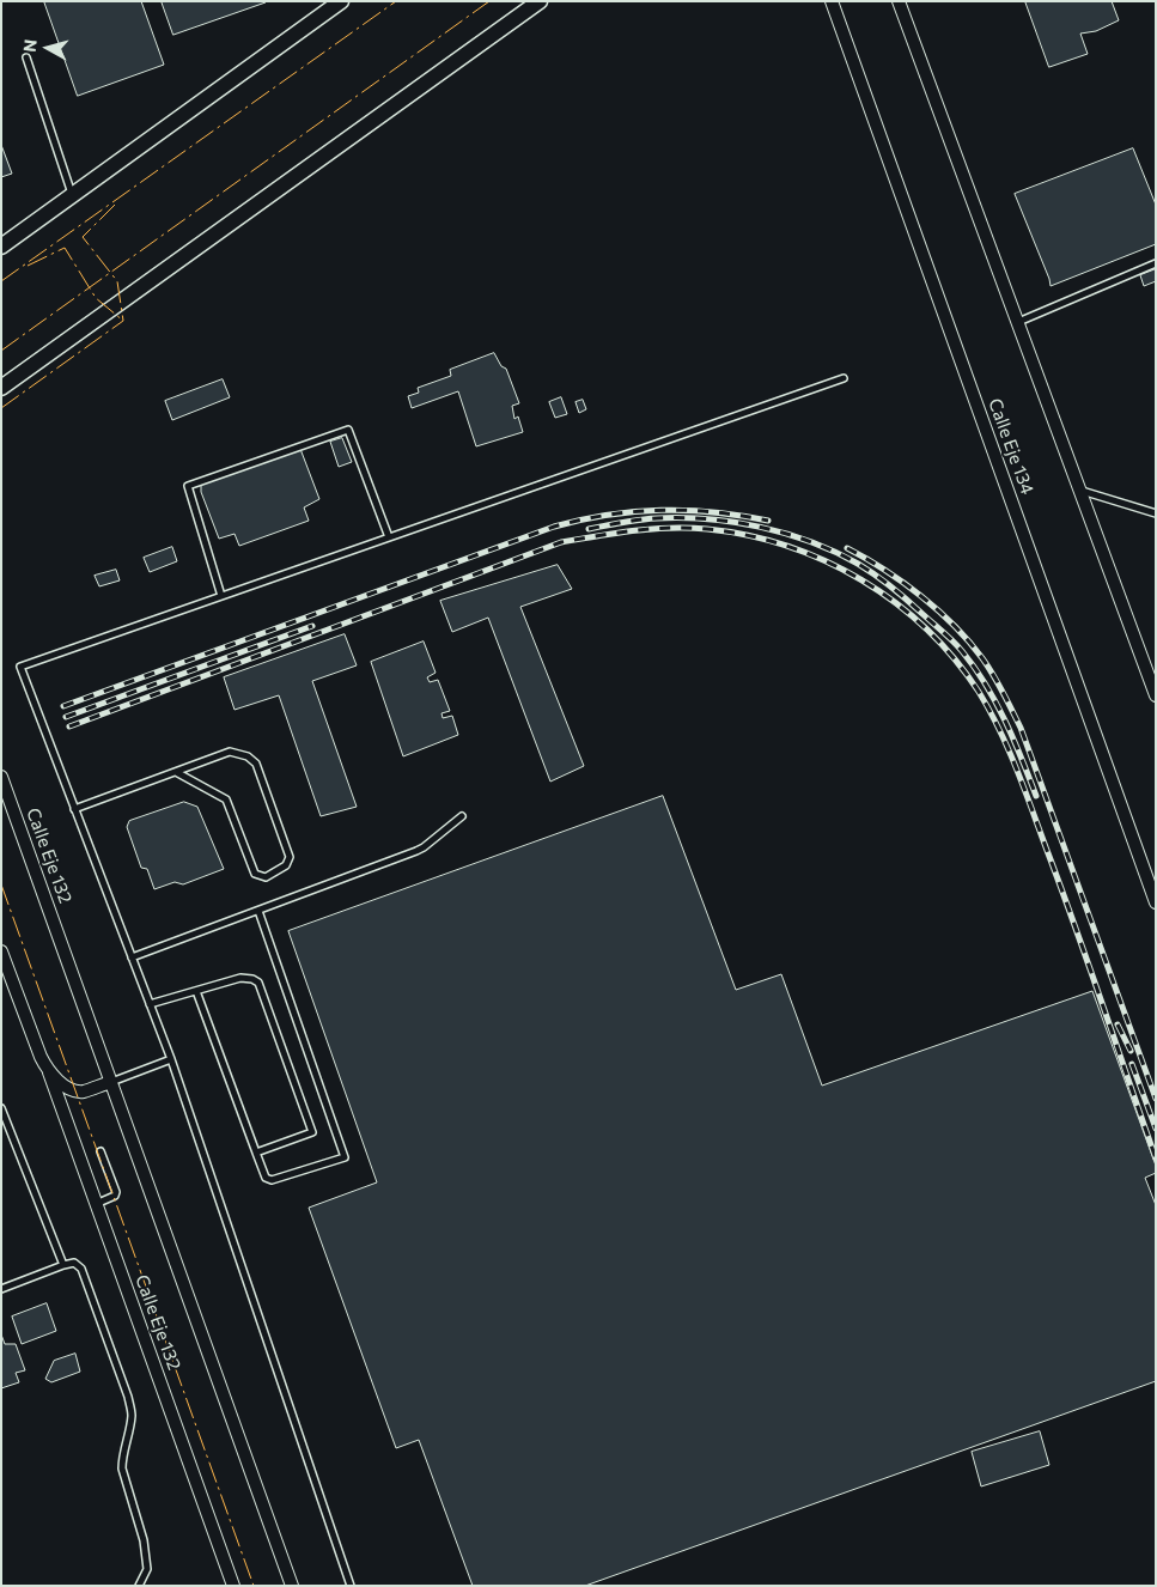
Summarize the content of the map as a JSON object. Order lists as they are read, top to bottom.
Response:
{
  "streets": {
    "street": ["Calle Eje 134", "Calle Eje 132"]
  },
  "north": "left"
}
